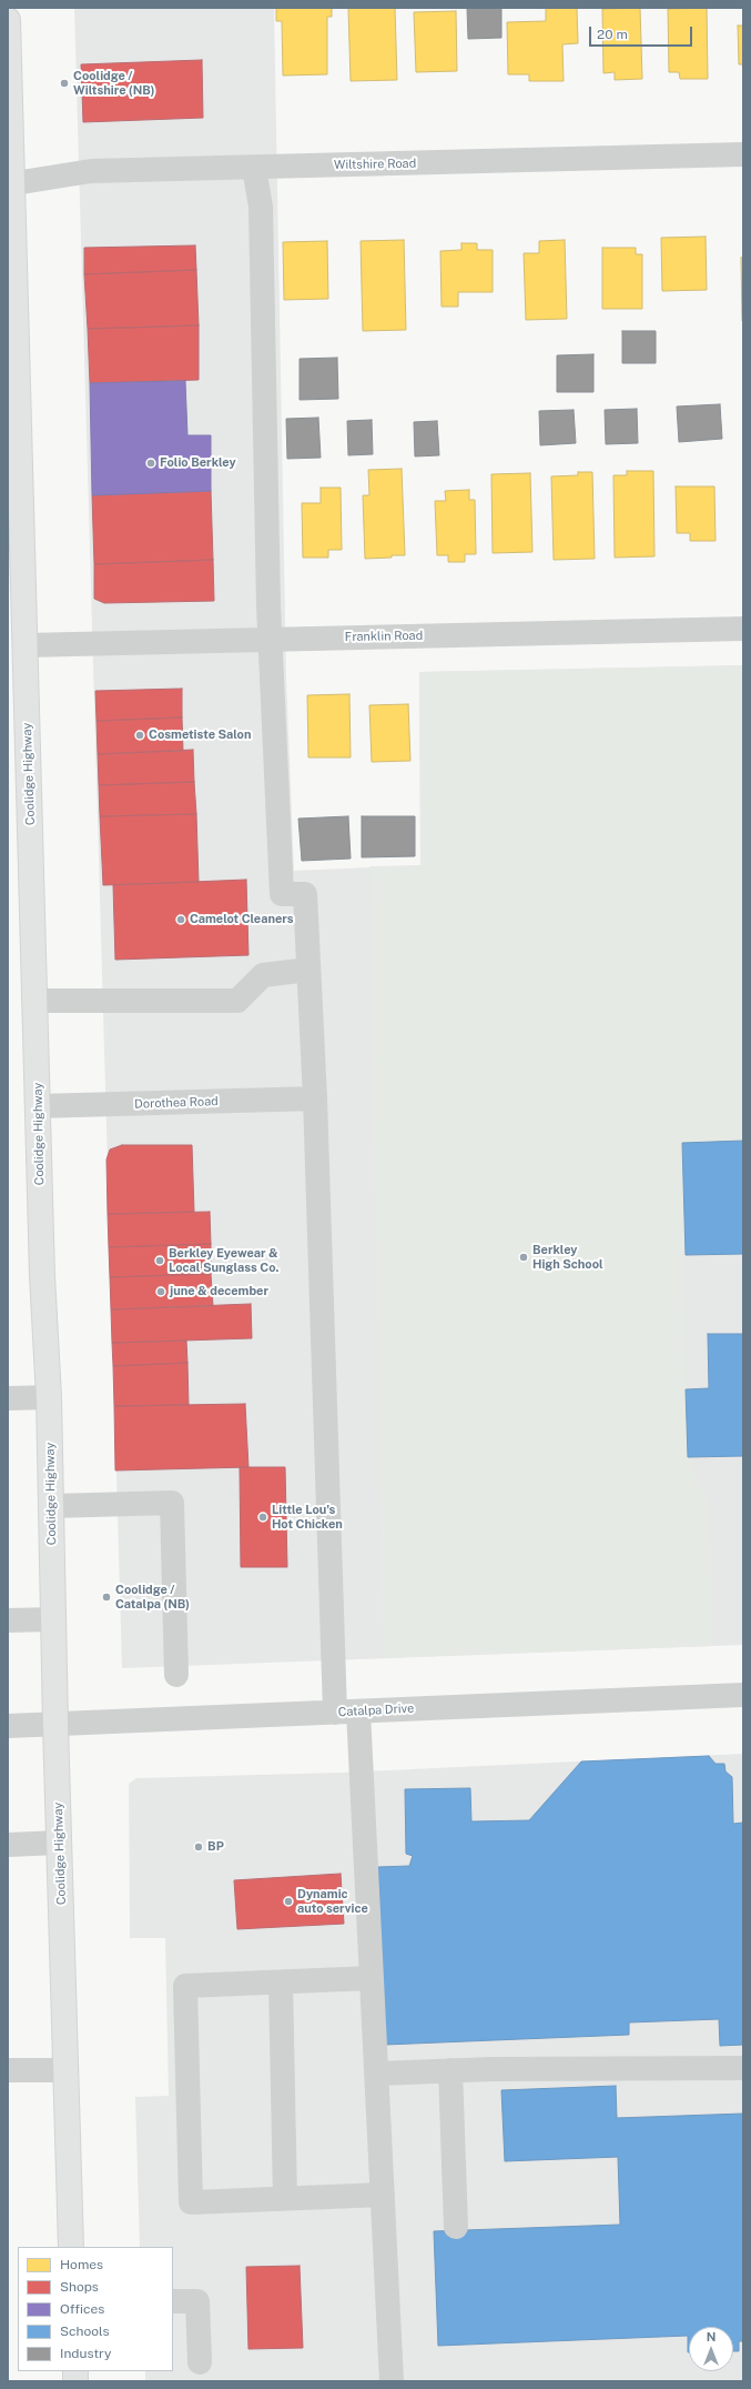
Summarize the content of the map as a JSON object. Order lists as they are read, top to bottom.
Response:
{
  "streets": {
    "main road": ["Coolidge Highway"],
    "street": [
      "Wiltshire Road",
      "Franklin Road",
      "Dorothea Road",
      "Catalpa Drive"
    ]
  },
  "crossings": [
    ["Wiltshire Road", "Coolidge Highway"],
    ["Franklin Road", "Coolidge Highway"],
    ["Coolidge Highway", "Dorothea Road"],
    ["Coolidge Highway", "Catalpa Drive"]
  ],
  "places": [
    "Coolidge / Wiltshire (NB)",
    "Folio Berkley",
    "Cosmetiste Salon",
    "Camelot Cleaners",
    "Berkley High School",
    "Berkley Eyewear & Local Sunglass Co.",
    "june & december",
    "Little Lou's Hot Chicken",
    "Coolidge / Catalpa (NB)",
    "BP",
    "Dynamic auto service"
  ],
  "legend": [
    "Homes",
    "Shops",
    "Offices",
    "Schools",
    "Industry"
  ],
  "scale_bar": "20 m",
  "north": "top"
}
